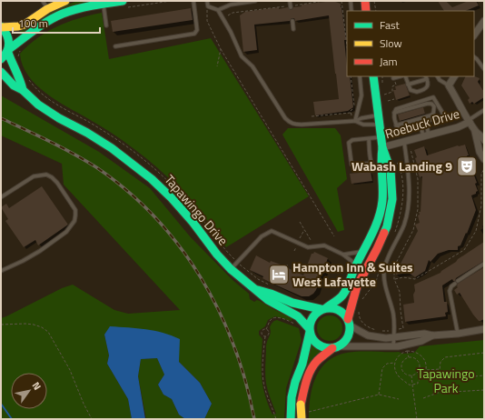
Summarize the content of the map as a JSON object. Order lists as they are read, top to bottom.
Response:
{
  "streets": {
    "main road": ["Tapawingo Drive"],
    "street": ["Roebuck Drive"]
  },
  "parks": ["Tapawingo Park"],
  "places": {
    "theatre": ["Wabash Landing 9"],
    "hotel": ["Hampton Inn & Suites West Lafayette"]
  },
  "legend": ["Fast", "Slow", "Jam"],
  "scale_bar": "100 m",
  "north": "top right"
}
